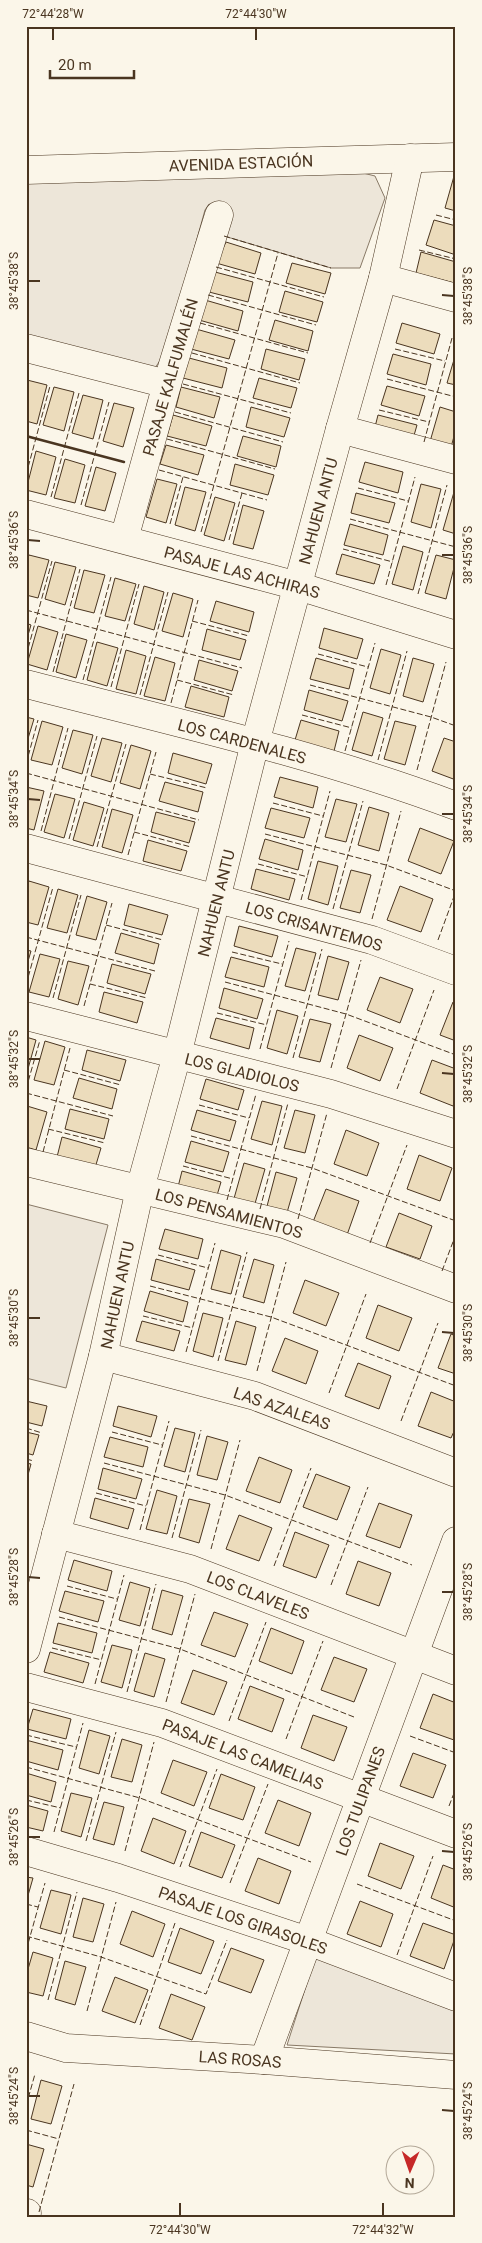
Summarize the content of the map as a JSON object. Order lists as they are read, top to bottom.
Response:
{
  "streets": {
    "street": [
      "AVENIDA ESTACIÓN",
      "PASAJE KALFUMALÉN",
      "NAHUEN ANTU",
      "PASAJE LAS ACHIRAS",
      "LOS CARDENALES",
      "LOS CRISANTEMOS",
      "LOS GLADIOLOS",
      "LOS PENSAMIENTOS",
      "LAS AZALEAS",
      "LOS CLAVELES",
      "PASAJE LAS CAMELIAS",
      "LOS TULIPANES",
      "PASAJE LOS GIRASOLES",
      "LAS ROSAS"
    ]
  },
  "crossings": [
    ["AVENIDA ESTACIÓN", "NAHUEN ANTU"],
    ["PASAJE KALFUMALÉN", "PASAJE LAS ACHIRAS"],
    ["NAHUEN ANTU", "PASAJE LAS ACHIRAS"],
    ["NAHUEN ANTU", "LOS CARDENALES"],
    ["NAHUEN ANTU", "LOS CRISANTEMOS"],
    ["NAHUEN ANTU", "LOS GLADIOLOS"],
    ["NAHUEN ANTU", "LOS PENSAMIENTOS"],
    ["NAHUEN ANTU", "LAS AZALEAS"],
    ["NAHUEN ANTU", "LOS CLAVELES"],
    ["LOS CLAVELES", "LOS TULIPANES"],
    ["PASAJE LAS CAMELIAS", "LOS TULIPANES"],
    ["LOS TULIPANES", "PASAJE LOS GIRASOLES"],
    ["LOS TULIPANES", "LAS ROSAS"]
  ],
  "scale_bar": "20 m",
  "north": "bottom",
  "coordinates": [
    "72°44'28\"W",
    "72°44'30\"W",
    "38°45'38\"S",
    "38°45'36\"S",
    "38°45'34\"S",
    "38°45'32\"S",
    "38°45'30\"S",
    "38°45'28\"S",
    "38°45'26\"S",
    "38°45'24\"S",
    "72°44'32\"W"
  ]
}
